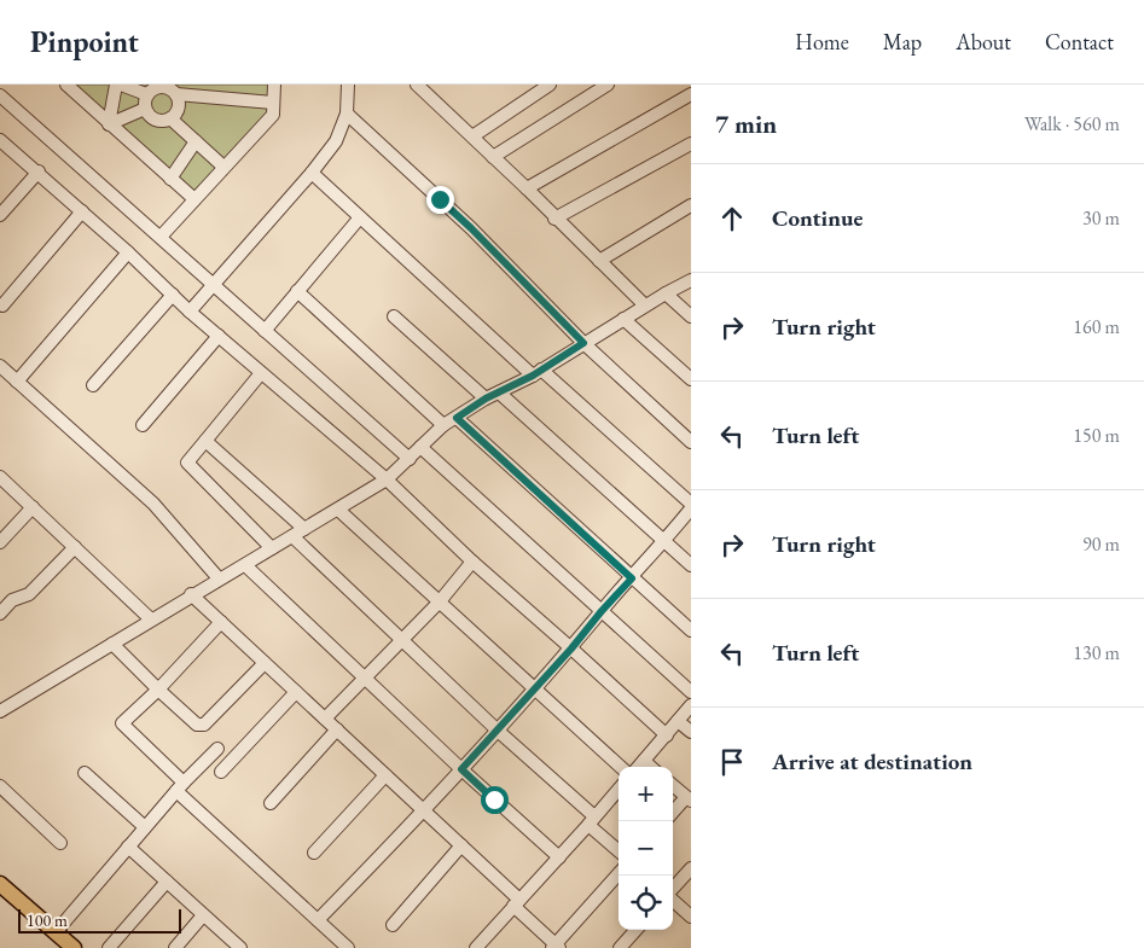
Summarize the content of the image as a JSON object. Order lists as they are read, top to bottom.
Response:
{
  "scale_bar": "100 m",
  "page": {
    "header": "Pinpoint",
    "nav": [
      "Home",
      "Map",
      "About",
      "Contact"
    ],
    "heading": ["7 min", "Walk · 560 m"],
    "list": [
      ["Continue", "30 m"],
      ["Turn right", "160 m"],
      ["Turn left", "150 m"],
      ["Turn right", "90 m"],
      ["Turn left", "130 m"],
      "Arrive at destination"
    ],
    "map_buttons": ["+", "−"],
    "scale": "100 m"
  }
}
